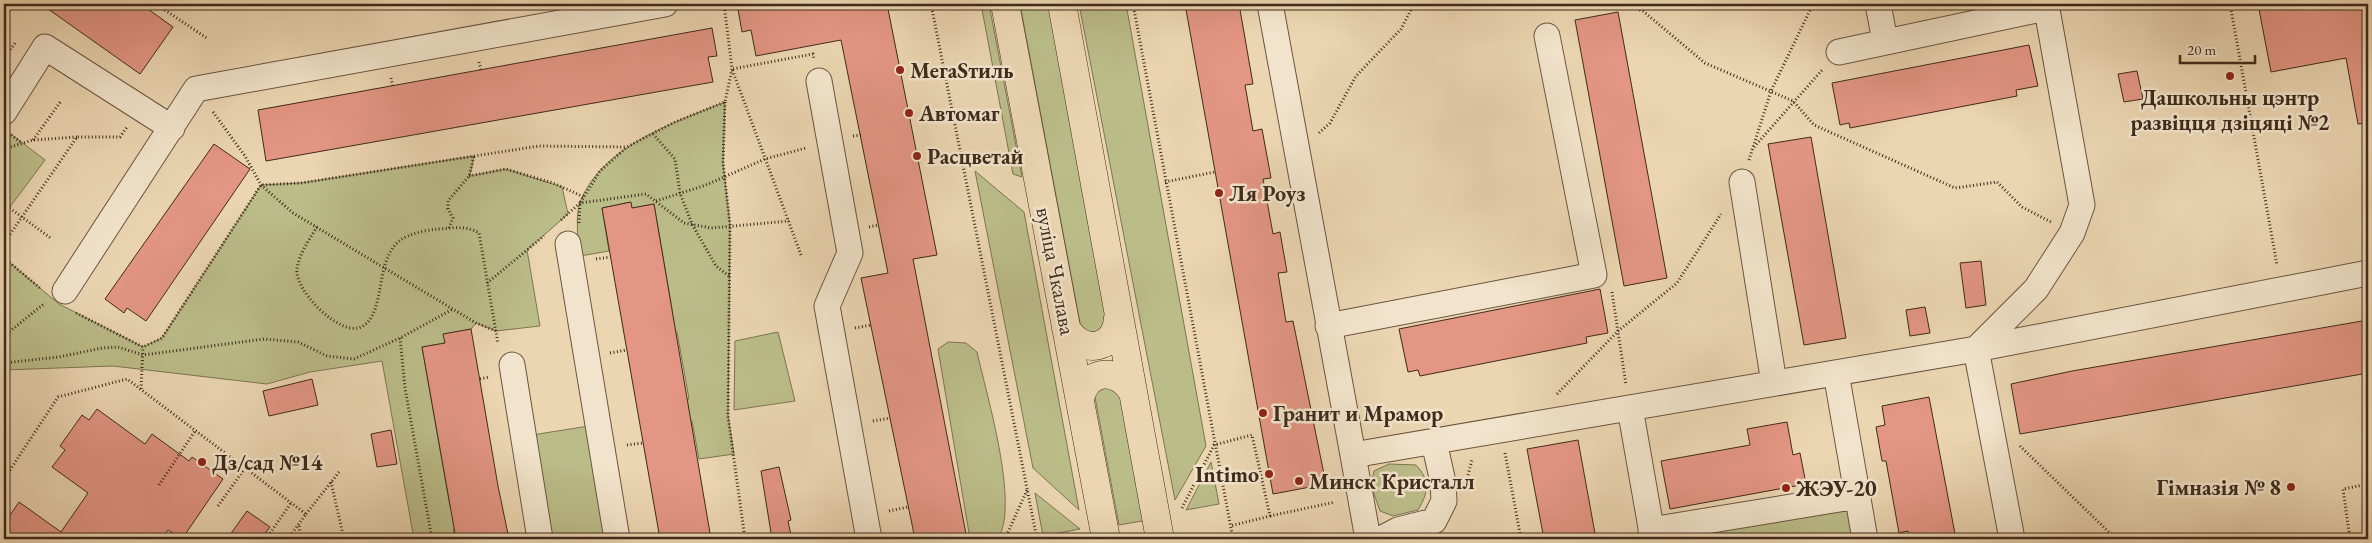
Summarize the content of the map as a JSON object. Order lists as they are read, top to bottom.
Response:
{
  "streets": {
    "main road": ["вуліца Чкалава"]
  },
  "places": [
    "МегаSтиль",
    "Дашкольны цэнтр развіцця дзіцяці №2",
    "Автомаг",
    "Расцветай",
    "Ля Роуз",
    "Гранит и Мрамор",
    "Дз/сад №14",
    "Intimo",
    "Минск Кристалл",
    "Гімназія № 8",
    "ЖЭУ-20"
  ],
  "scale_bar": "20 m"
}
